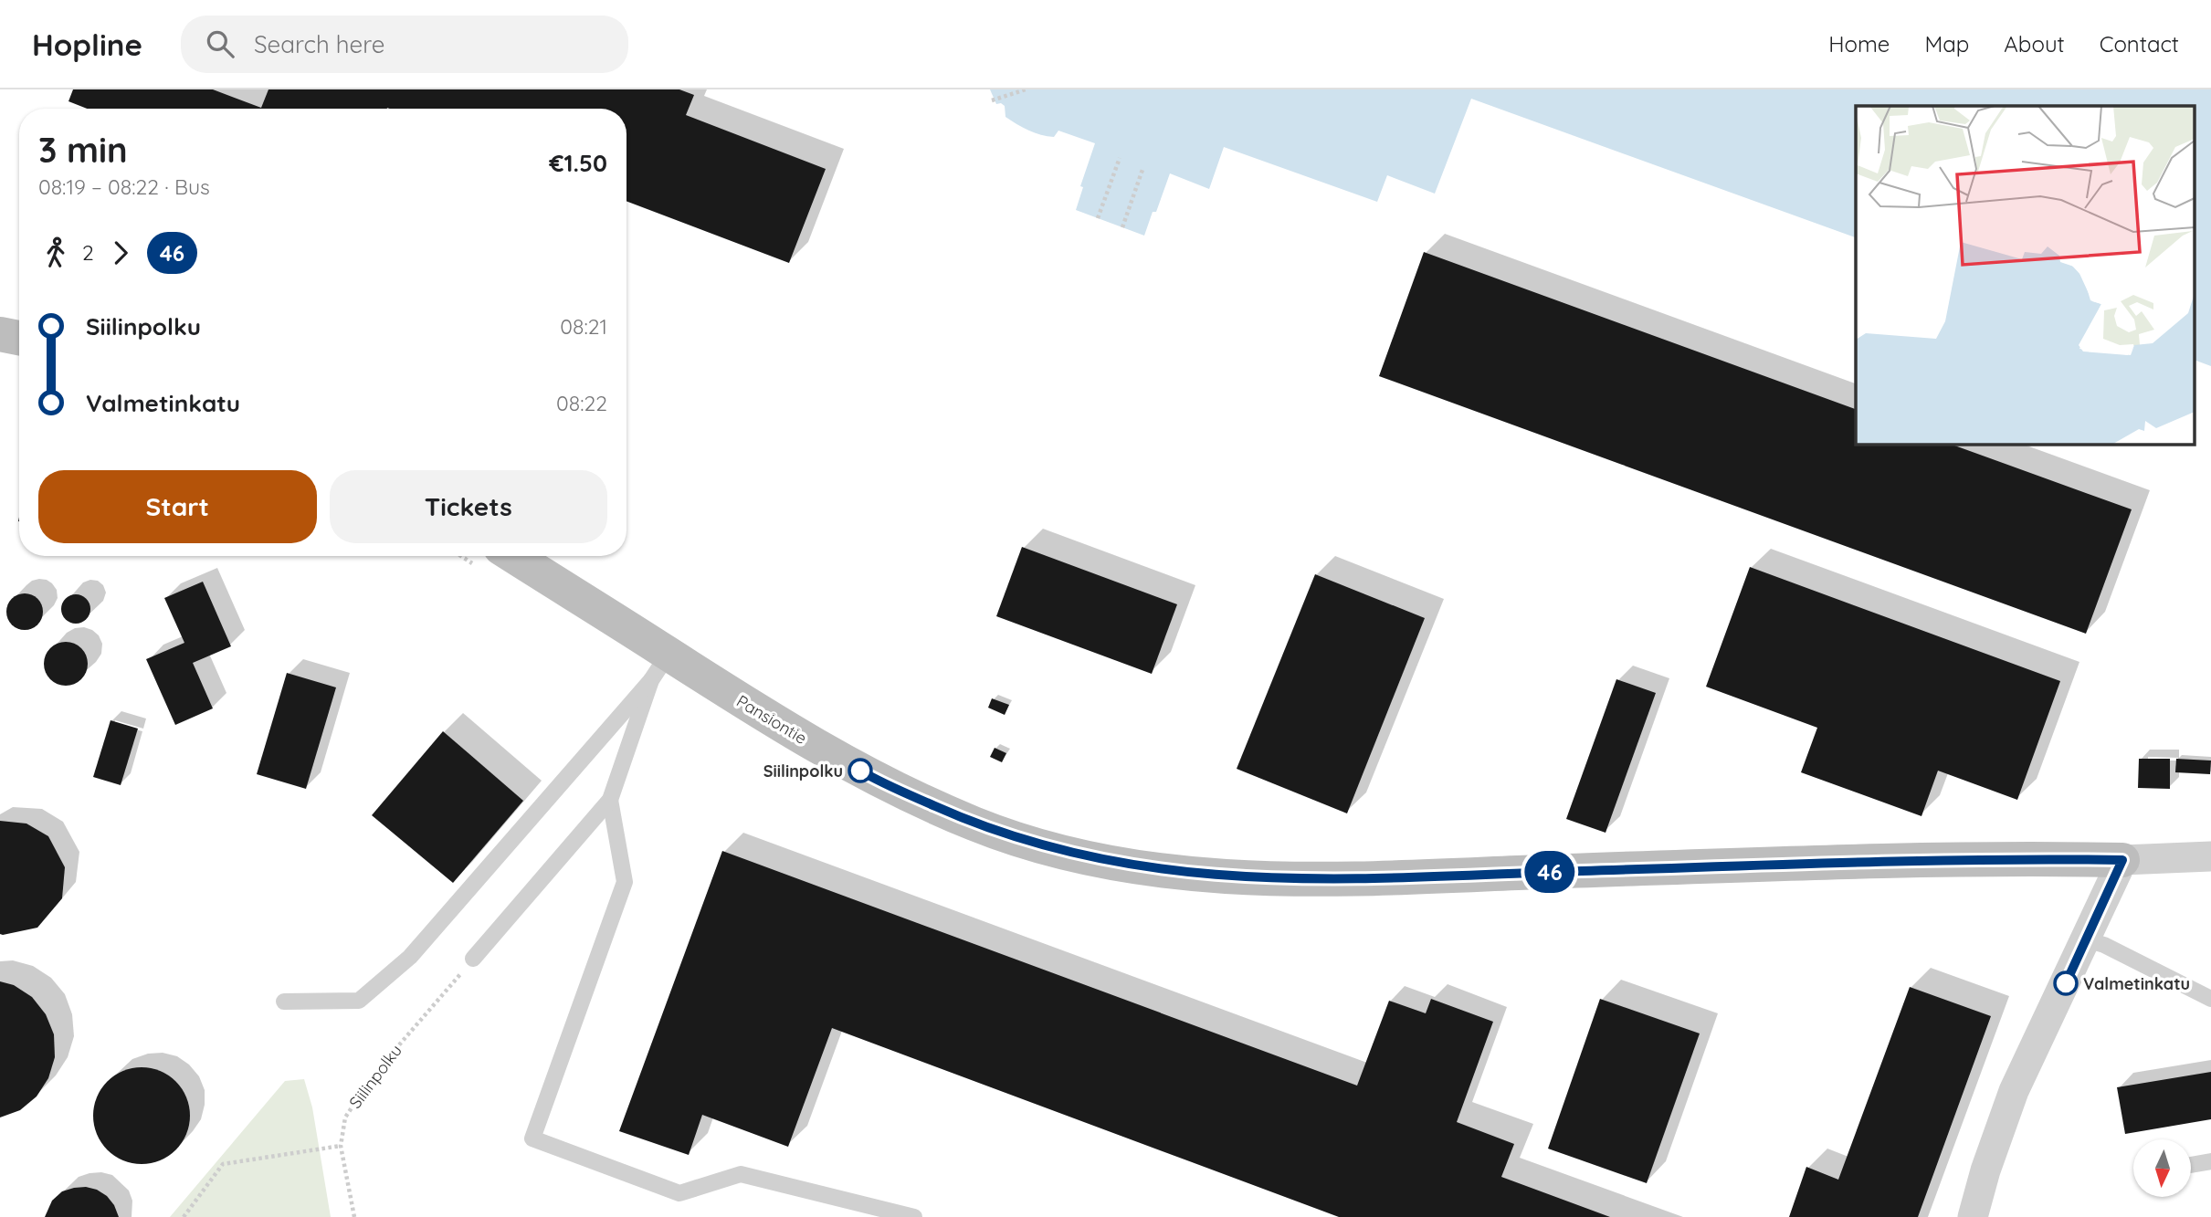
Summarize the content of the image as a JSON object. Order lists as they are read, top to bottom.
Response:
{
  "streets": {
    "street": ["Pansiontie"],
    "path": ["Siilinpolku"]
  },
  "places": ["Siilinpolku", "Valmetinkatu"],
  "lines": ["bus line 46"],
  "north": "bottom",
  "page": {
    "header": "Hopline",
    "search": "Search here",
    "nav": [
      "Home",
      "Map",
      "About",
      "Contact"
    ],
    "on_map": "46",
    "heading": ["3 min", "08:19 – 08:22 · Bus", "€1.50"],
    "legs": ["2", "46"],
    "list": [
      {
        "name": "Siilinpolku",
        "value": "08:21"
      },
      {
        "name": "Valmetinkatu",
        "value": "08:22"
      }
    ],
    "buttons": ["Start", "Tickets"]
  }
}
